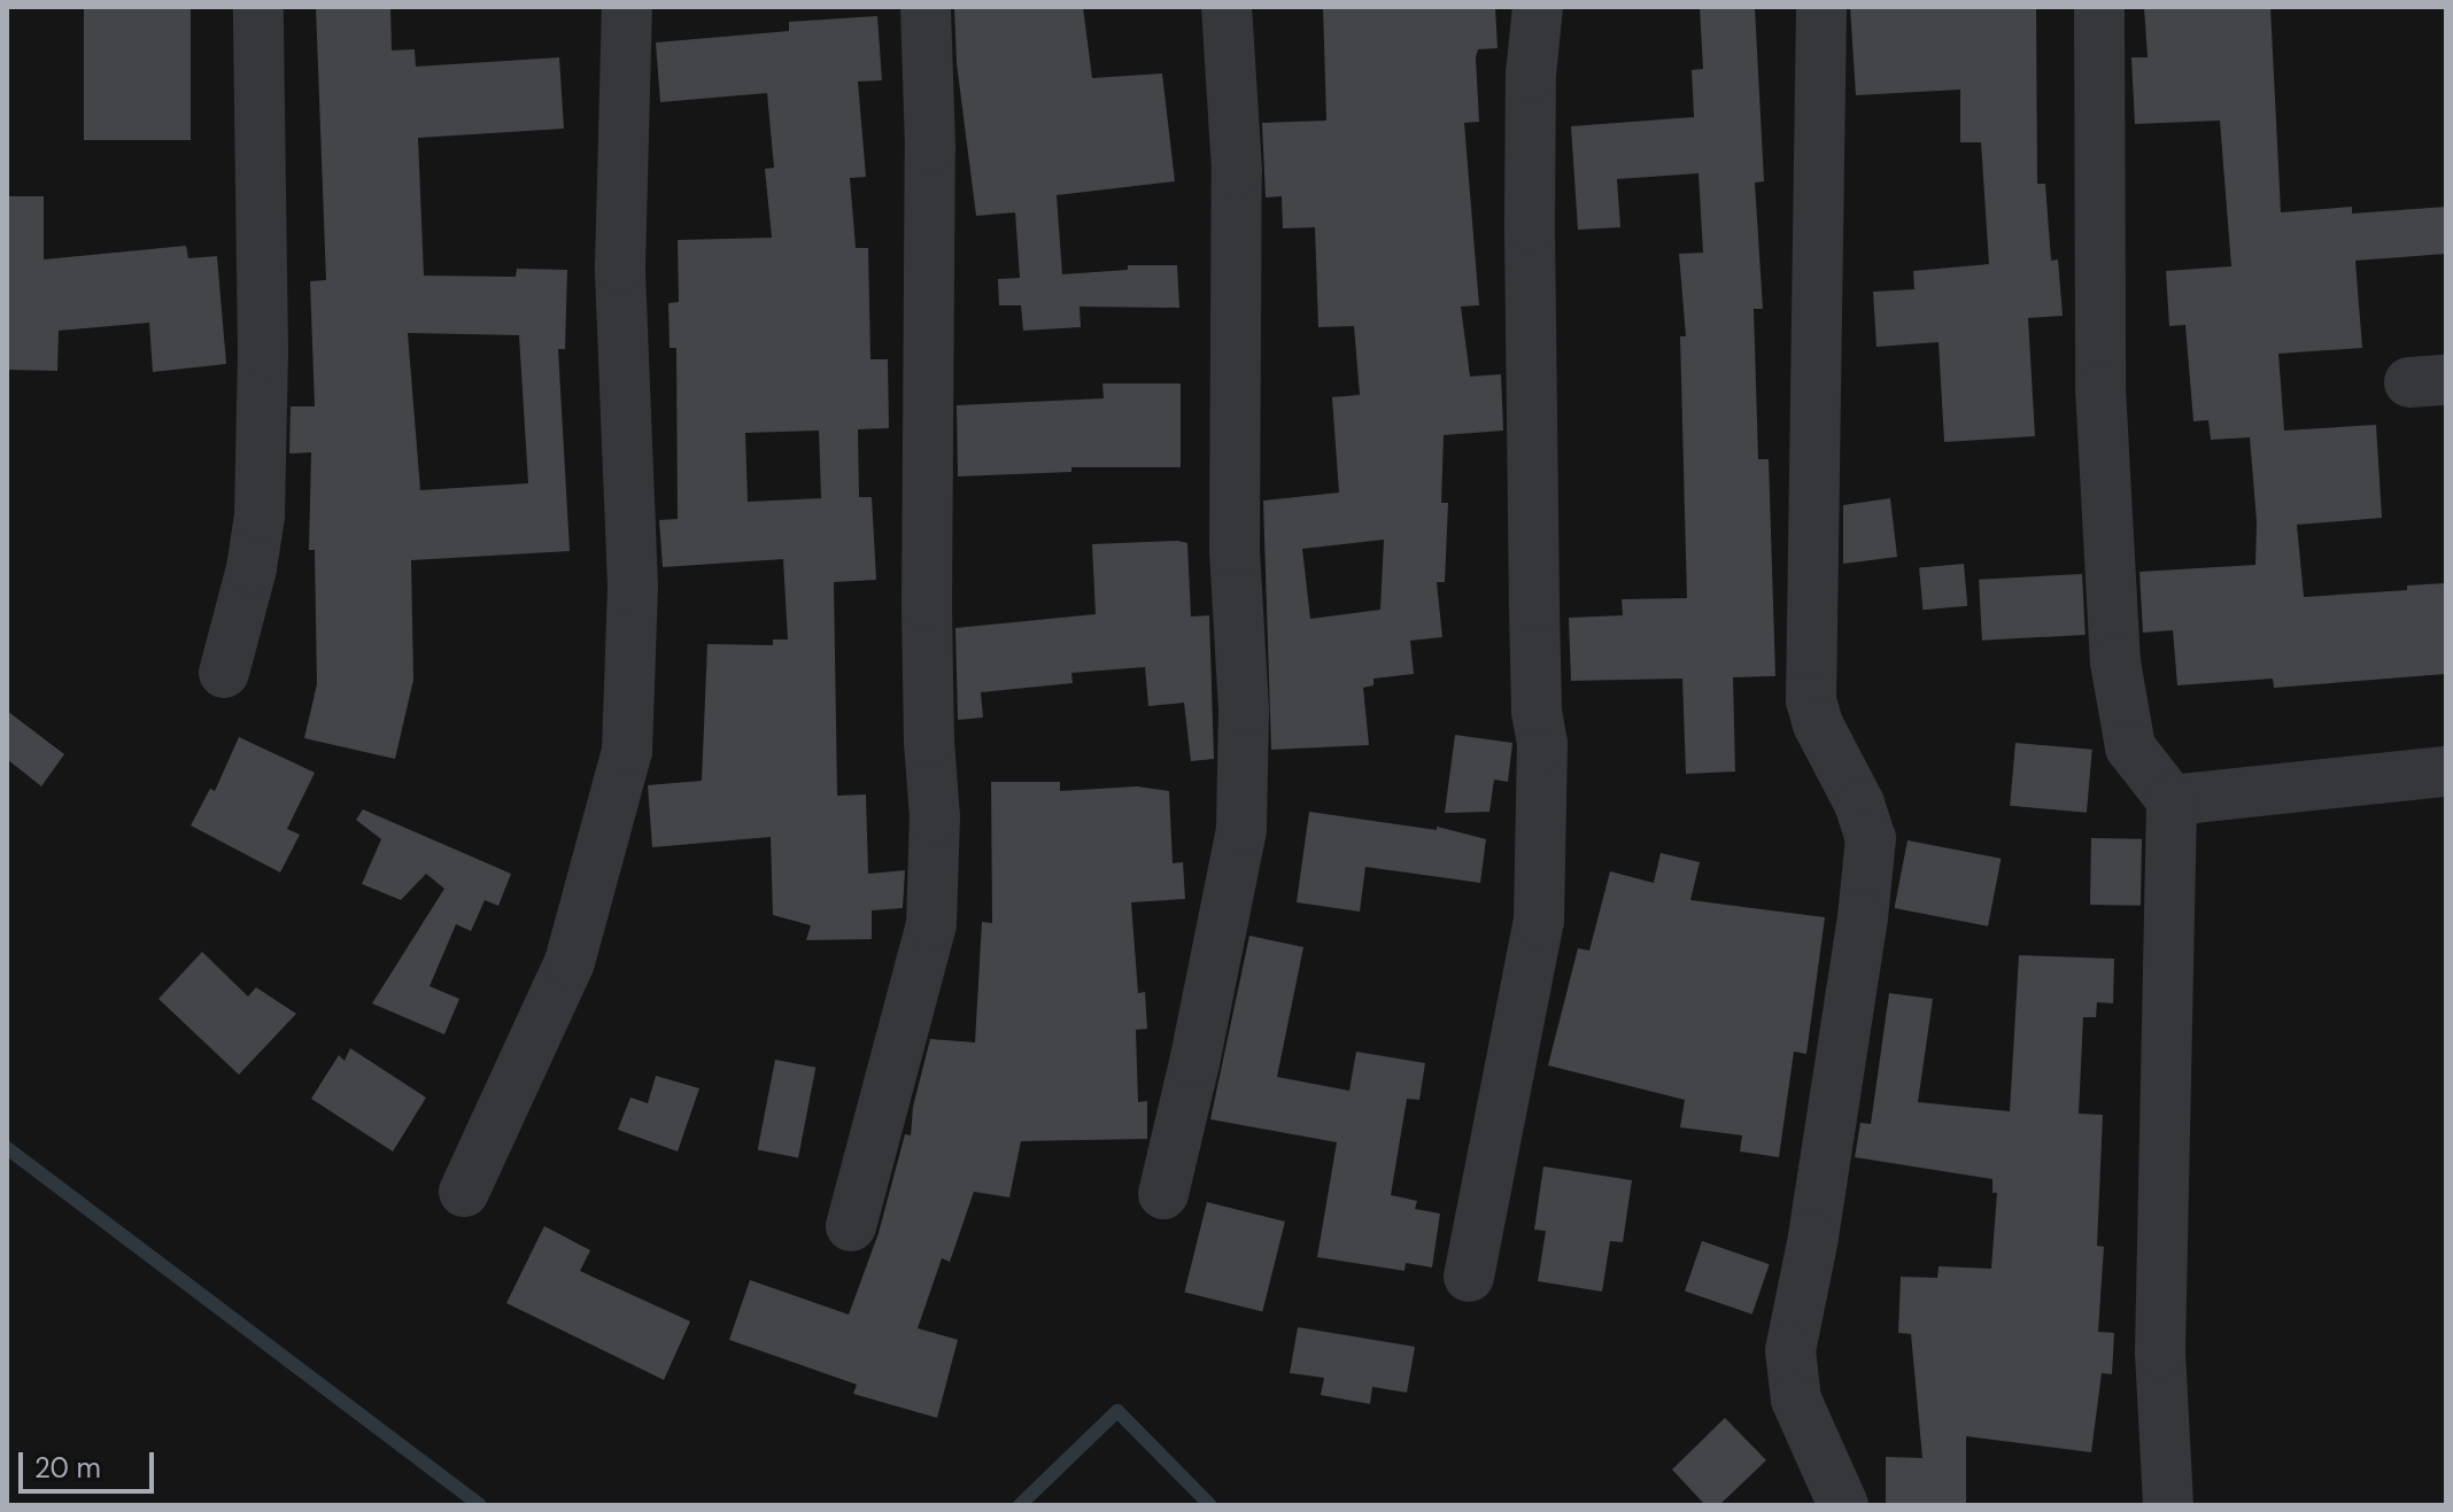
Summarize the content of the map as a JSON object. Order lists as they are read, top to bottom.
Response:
{
  "scale_bar": "20 m"
}
